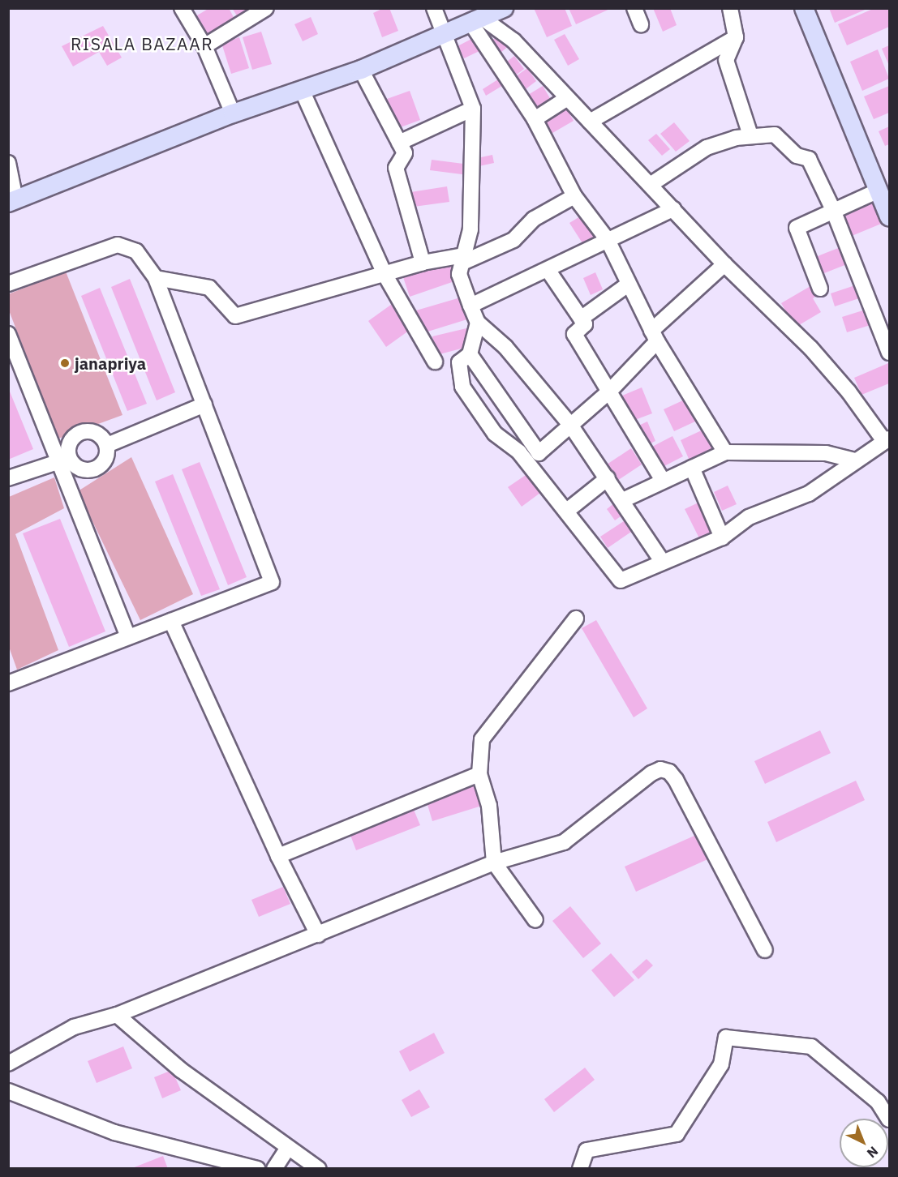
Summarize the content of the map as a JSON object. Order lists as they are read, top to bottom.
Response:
{
  "districts": ["RISALA BAZAAR"],
  "places": ["janapriya"],
  "north": "bottom right"
}
